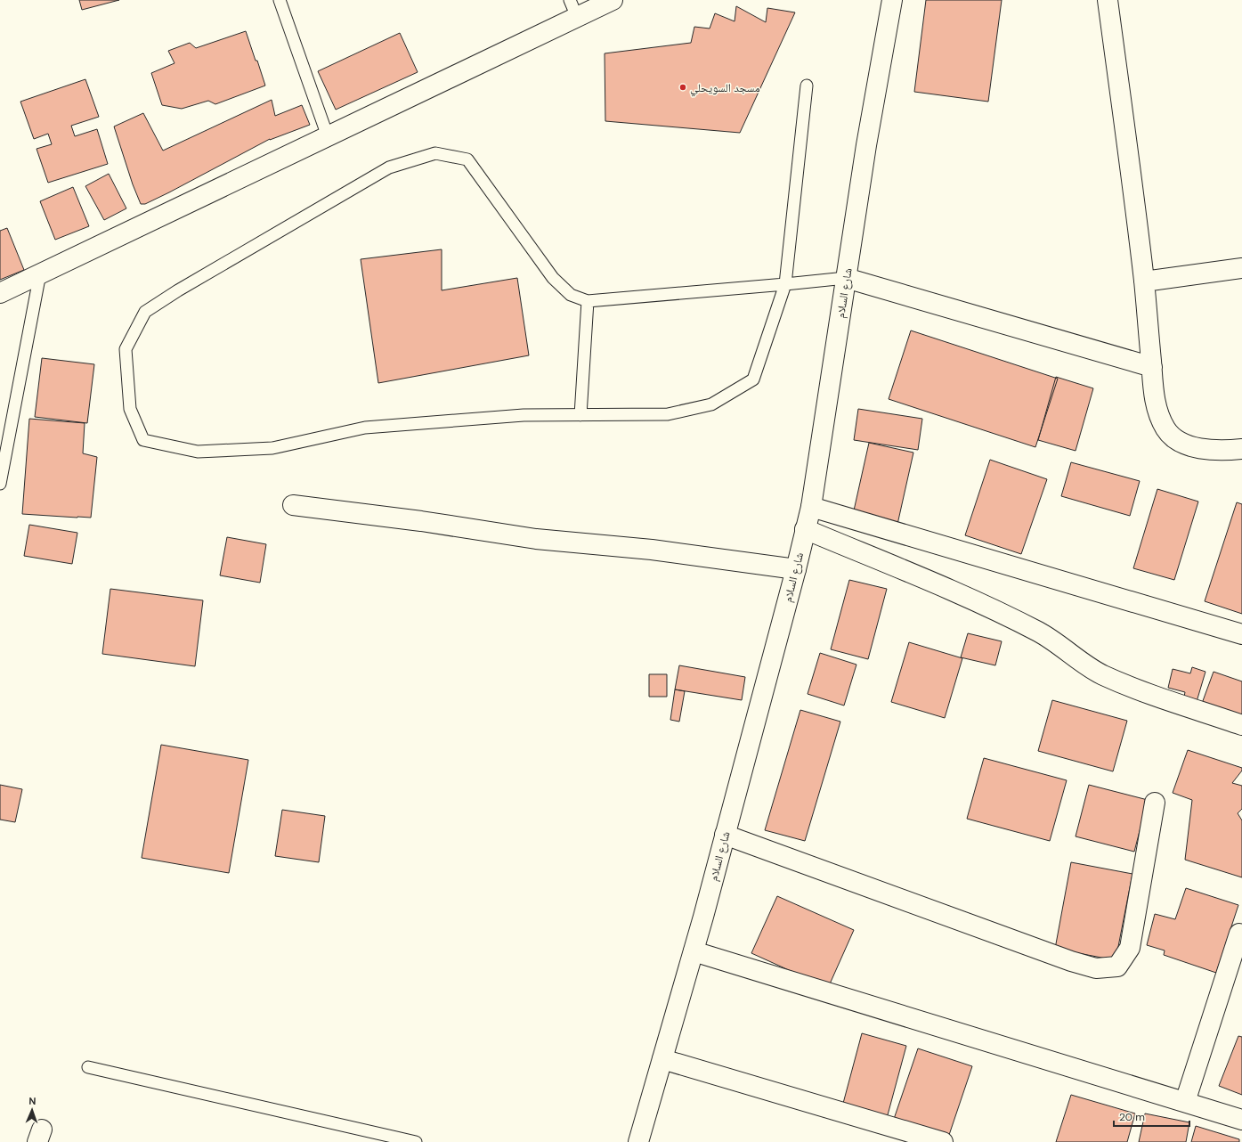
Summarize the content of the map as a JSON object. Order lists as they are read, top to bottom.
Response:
{
  "streets": {
    "street": ["شارع السلام"]
  },
  "places": ["مسجد السويحلي"],
  "scale_bar": "20 m",
  "north": "top"
}
